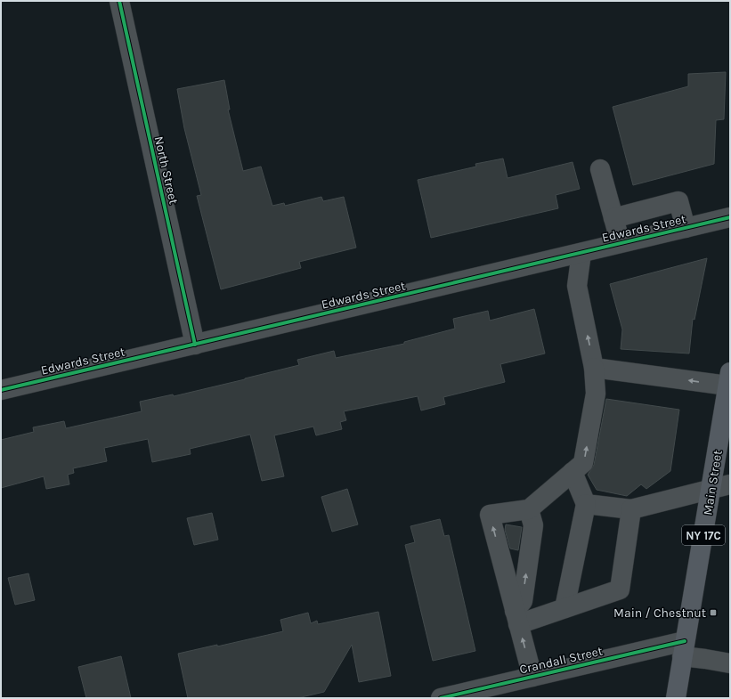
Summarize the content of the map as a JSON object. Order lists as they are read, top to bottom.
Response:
{
  "streets": {
    "main road": ["Main Street", "NY 17C"],
    "street": ["North Street", "Edwards Street", "Crandall Street"]
  },
  "crossings": [
    ["North Street", "Edwards Street"],
    ["Main Street", "Crandall Street"]
  ],
  "places": {
    "transit": ["Main / Chestnut"]
  }
}
